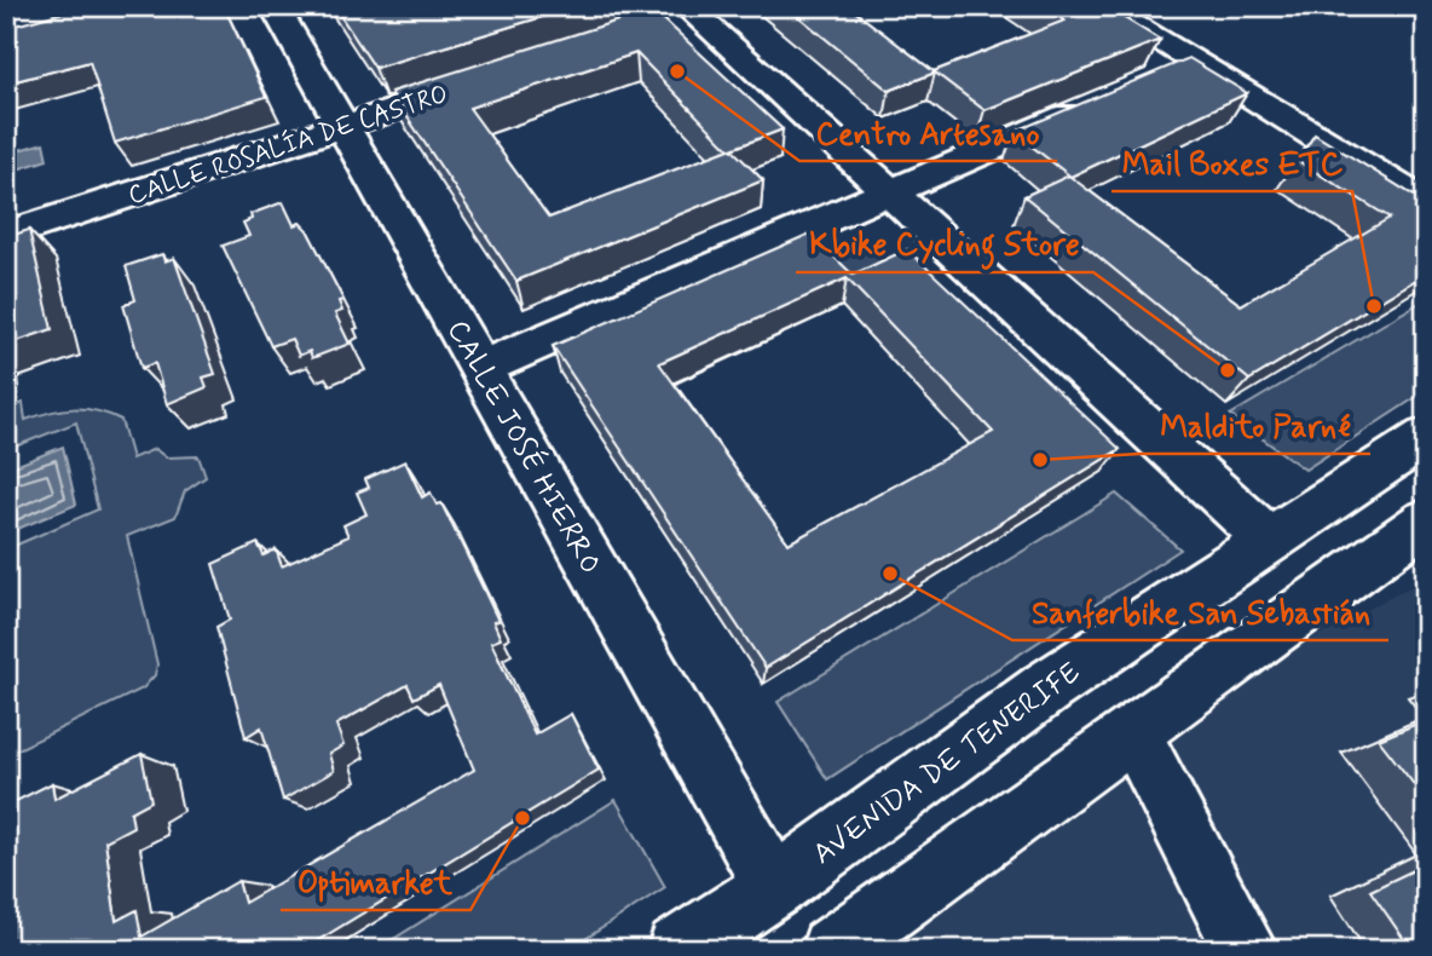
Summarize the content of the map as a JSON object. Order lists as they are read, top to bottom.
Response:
{
  "streets": {
    "street": ["CALLE ROSALÍA DE CASTRO", "CALLE JOSÉ HIERRO", "AVENIDA DE TENERIFE"]
  },
  "crossings": [
    ["CALLE ROSALÍA DE CASTRO", "CALLE JOSÉ HIERRO"],
    ["CALLE JOSÉ HIERRO", "AVENIDA DE TENERIFE"]
  ],
  "places": [
    "Centro Artesano",
    "Mail Boxes ETC",
    "Kbike Cycling Store",
    "Maldito Parné",
    "Sanferbike San Sebastián",
    "Optimarket"
  ]
}
